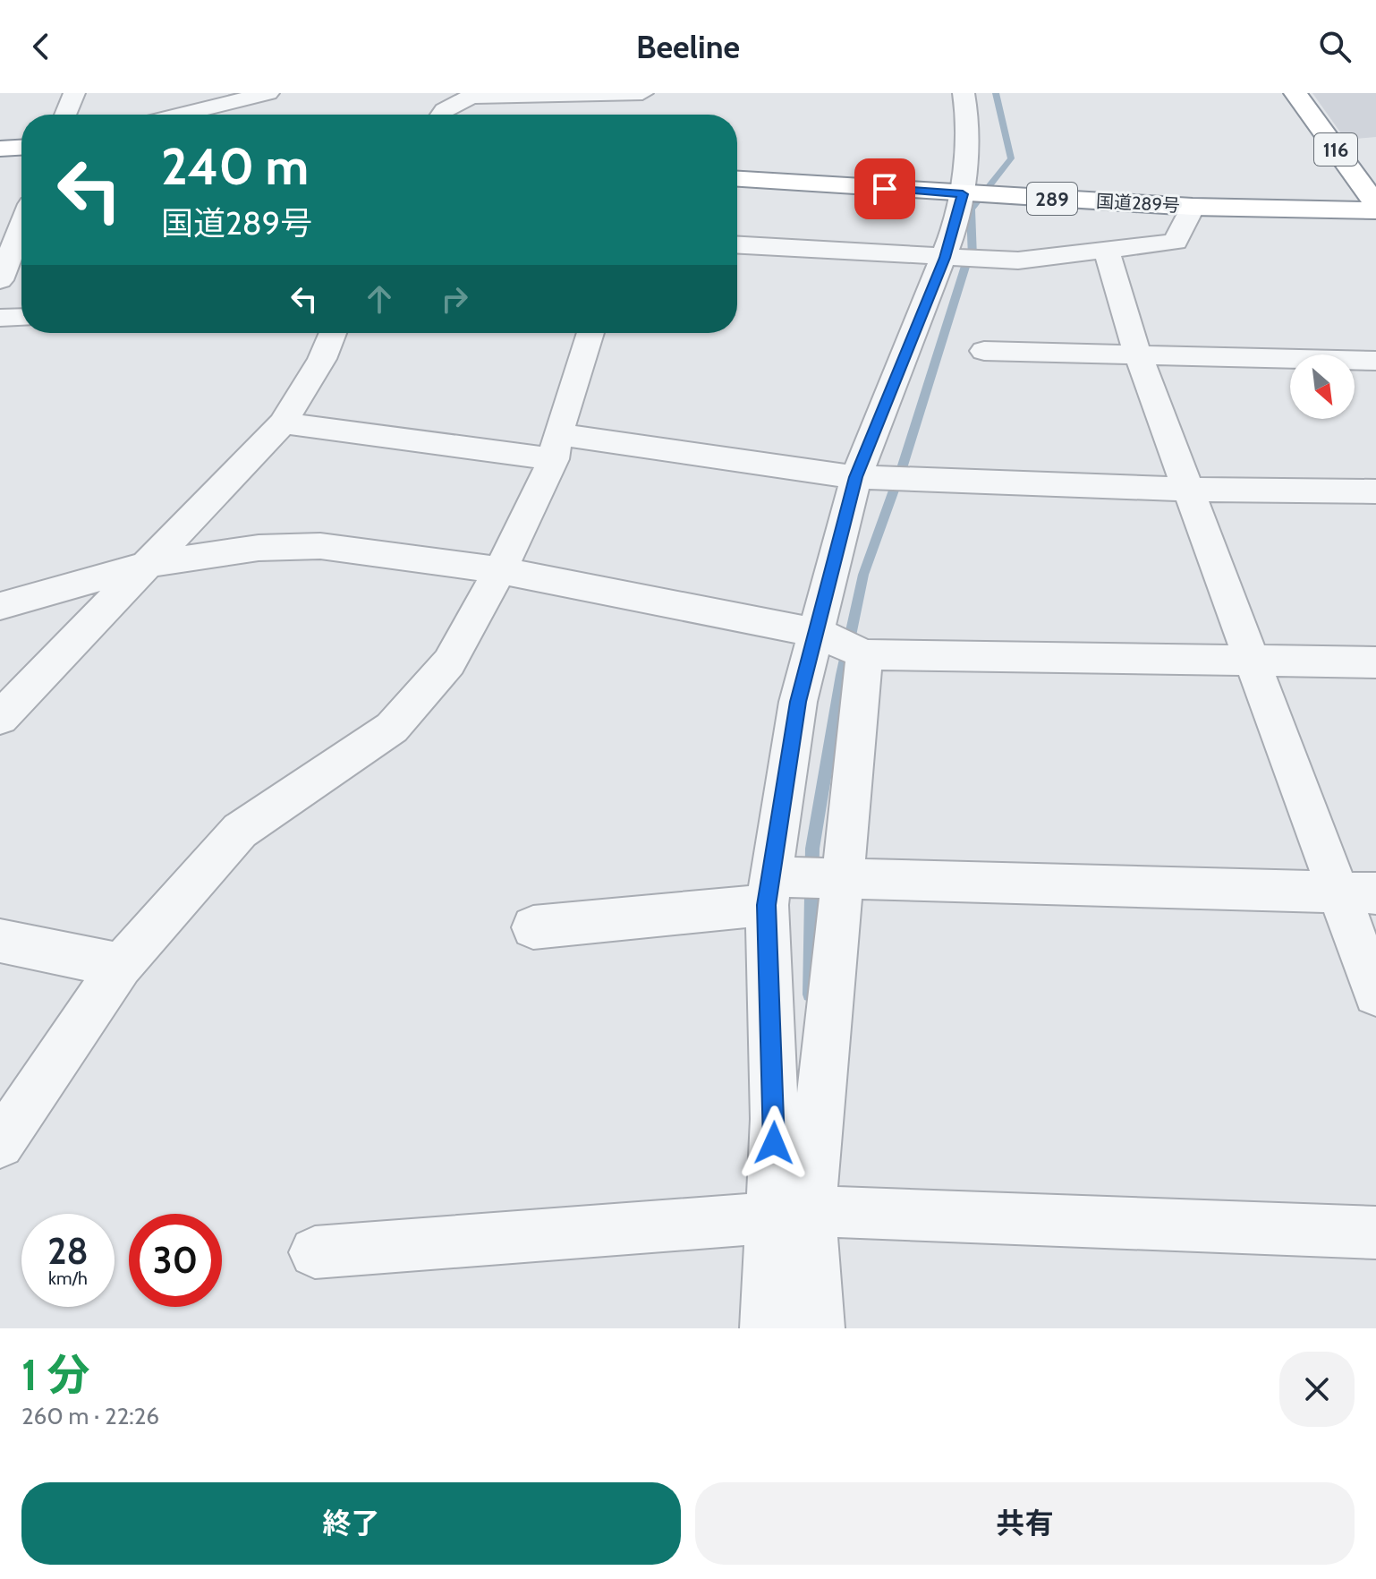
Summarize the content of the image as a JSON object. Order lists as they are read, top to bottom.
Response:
{
  "streets": {
    "highway": ["116", "289", "国道289号"]
  },
  "crossings": [
    ["116", "国道289号"]
  ],
  "north": "bottom right",
  "page": {
    "header": "Beeline",
    "turn": ["240 m", "国道289号"],
    "speed": "28 km/h",
    "limit": "30",
    "heading": ["1 分", "260 m · 22:26"],
    "buttons": ["終了", "共有"]
  }
}
